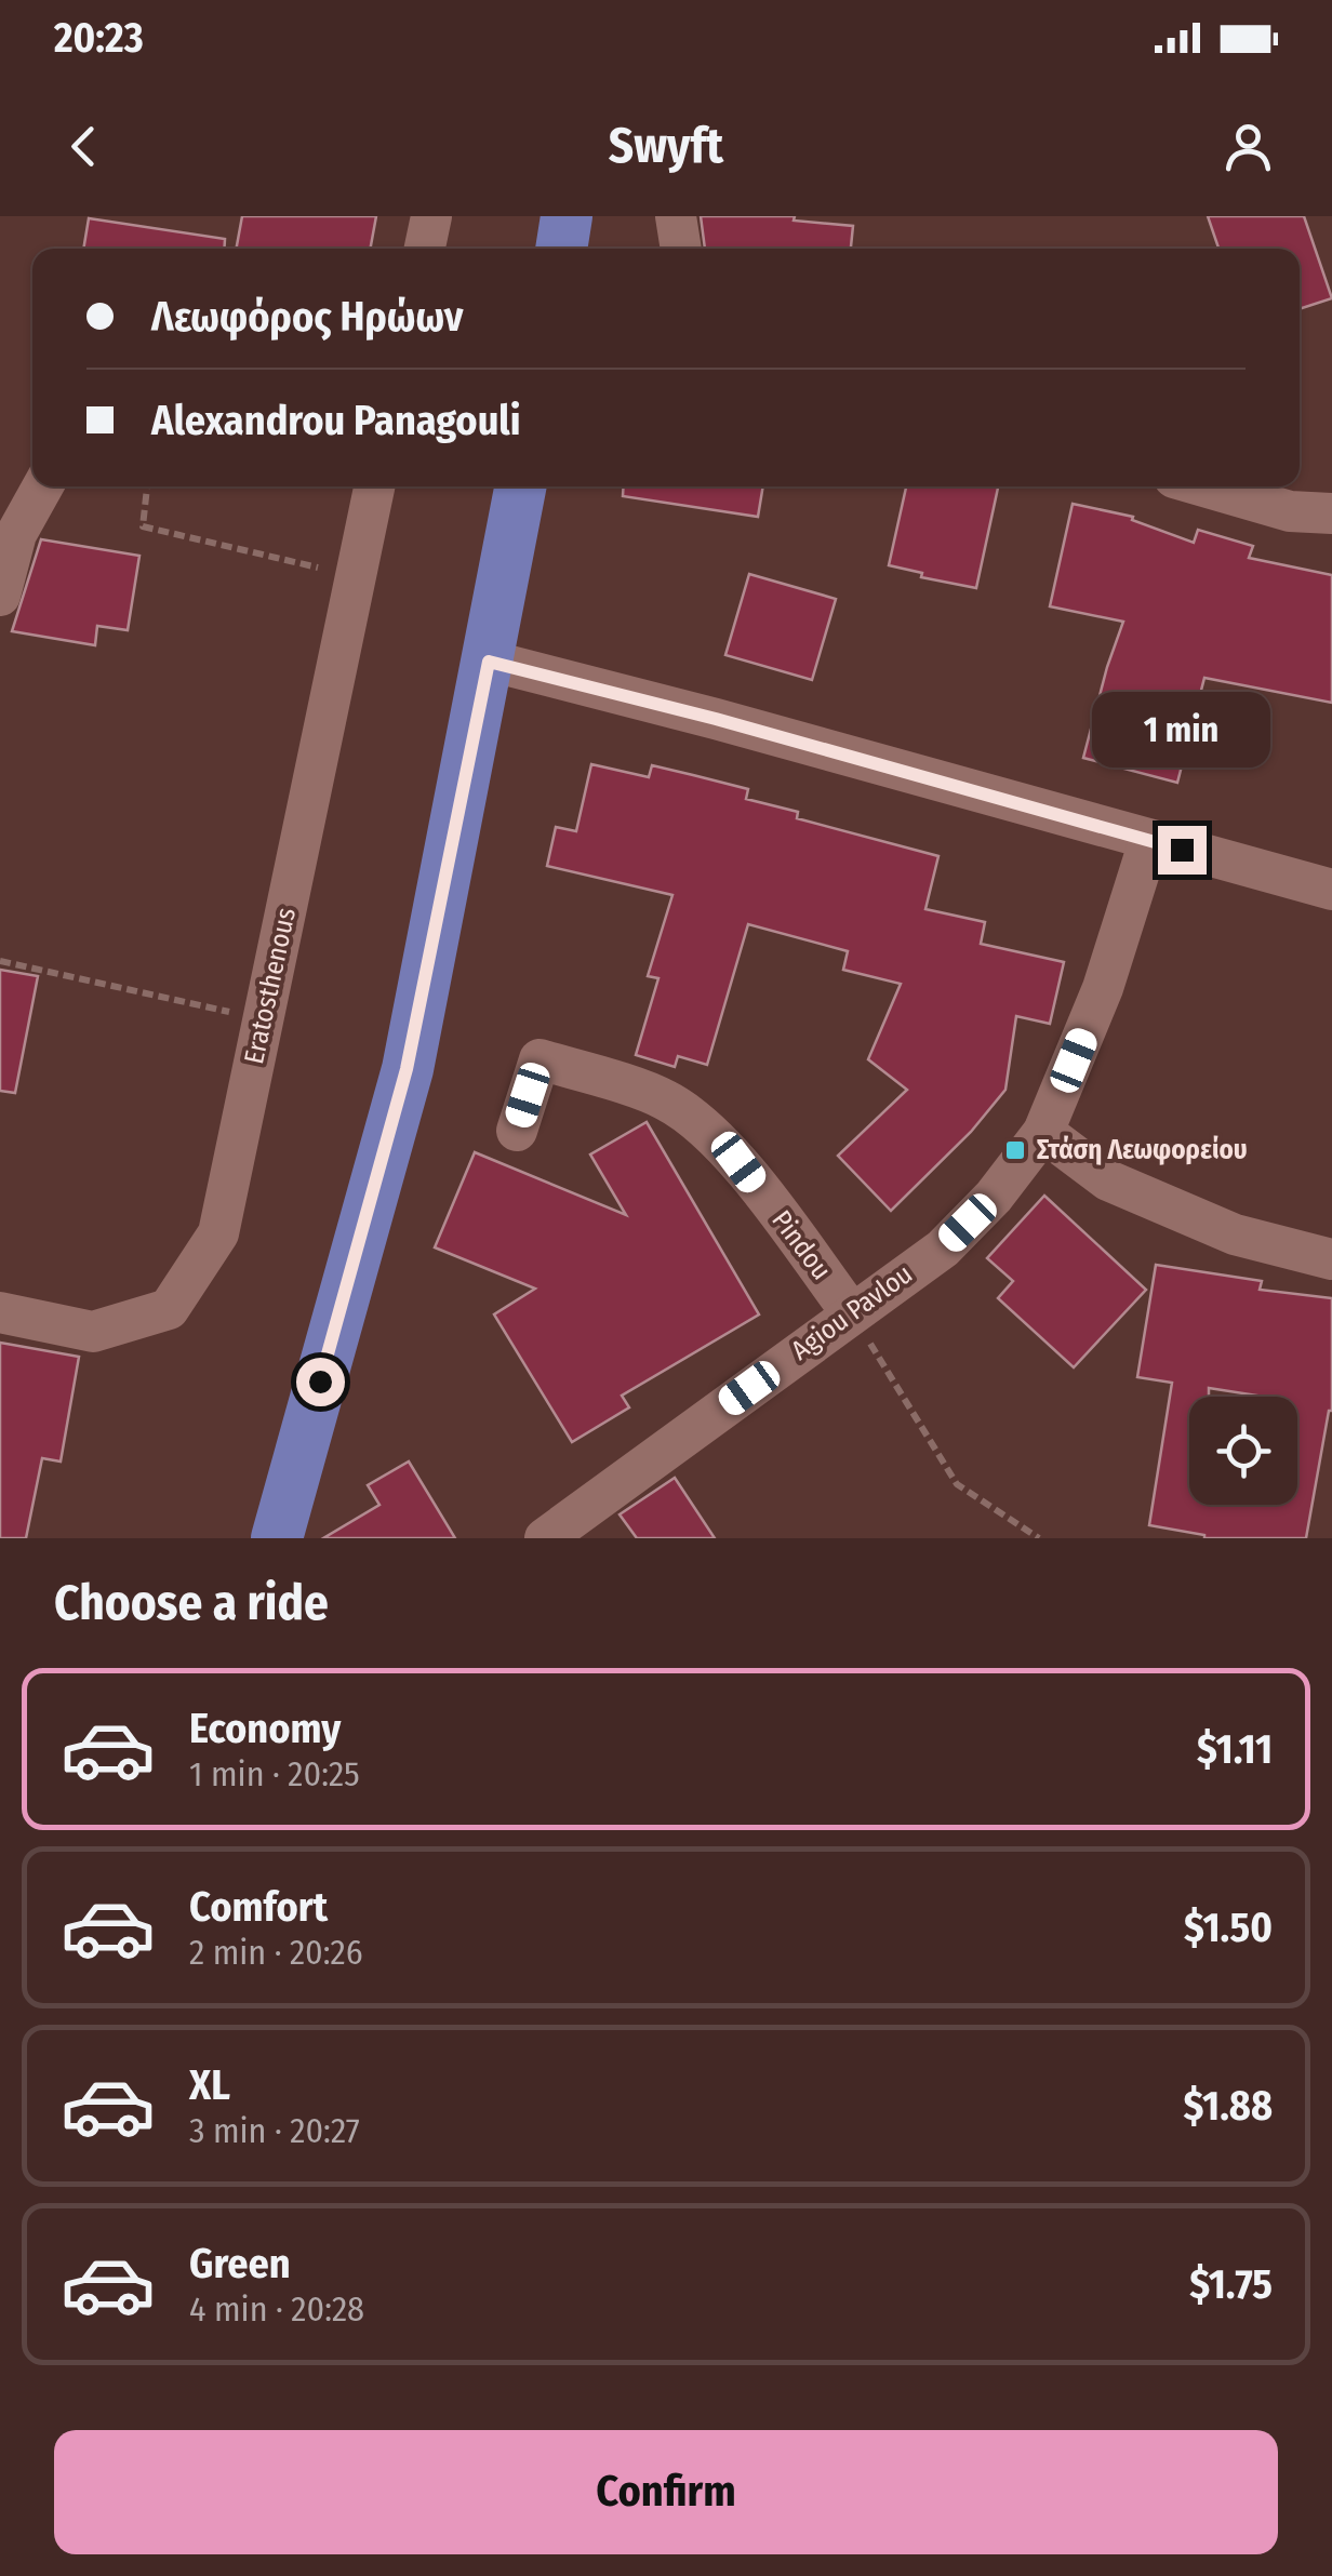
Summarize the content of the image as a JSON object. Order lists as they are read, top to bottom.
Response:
{
  "streets": {
    "street": ["Eratosthenous", "Pindou", "Agiou Pavlou"]
  },
  "crossings": [
    ["Pindou", "Agiou Pavlou"]
  ],
  "places": {
    "transit": ["Στάση Λεωφορείου"]
  },
  "page": {
    "status": "20:23",
    "header": "Swyft",
    "banner": ["Λεωφόρος Ηρώων", "Alexandrou Panagouli"],
    "bubble": "1 min",
    "heading": "Choose a ride",
    "list": [
      {
        "name": "Economy",
        "note": "1 min · 20:25",
        "value": "$1.11"
      },
      {
        "name": "Comfort",
        "note": "2 min · 20:26",
        "value": "$1.50"
      },
      {
        "name": "XL",
        "note": "3 min · 20:27",
        "value": "$1.88"
      },
      {
        "name": "Green",
        "note": "4 min · 20:28",
        "value": "$1.75"
      }
    ],
    "buttons": "Confirm"
  }
}
